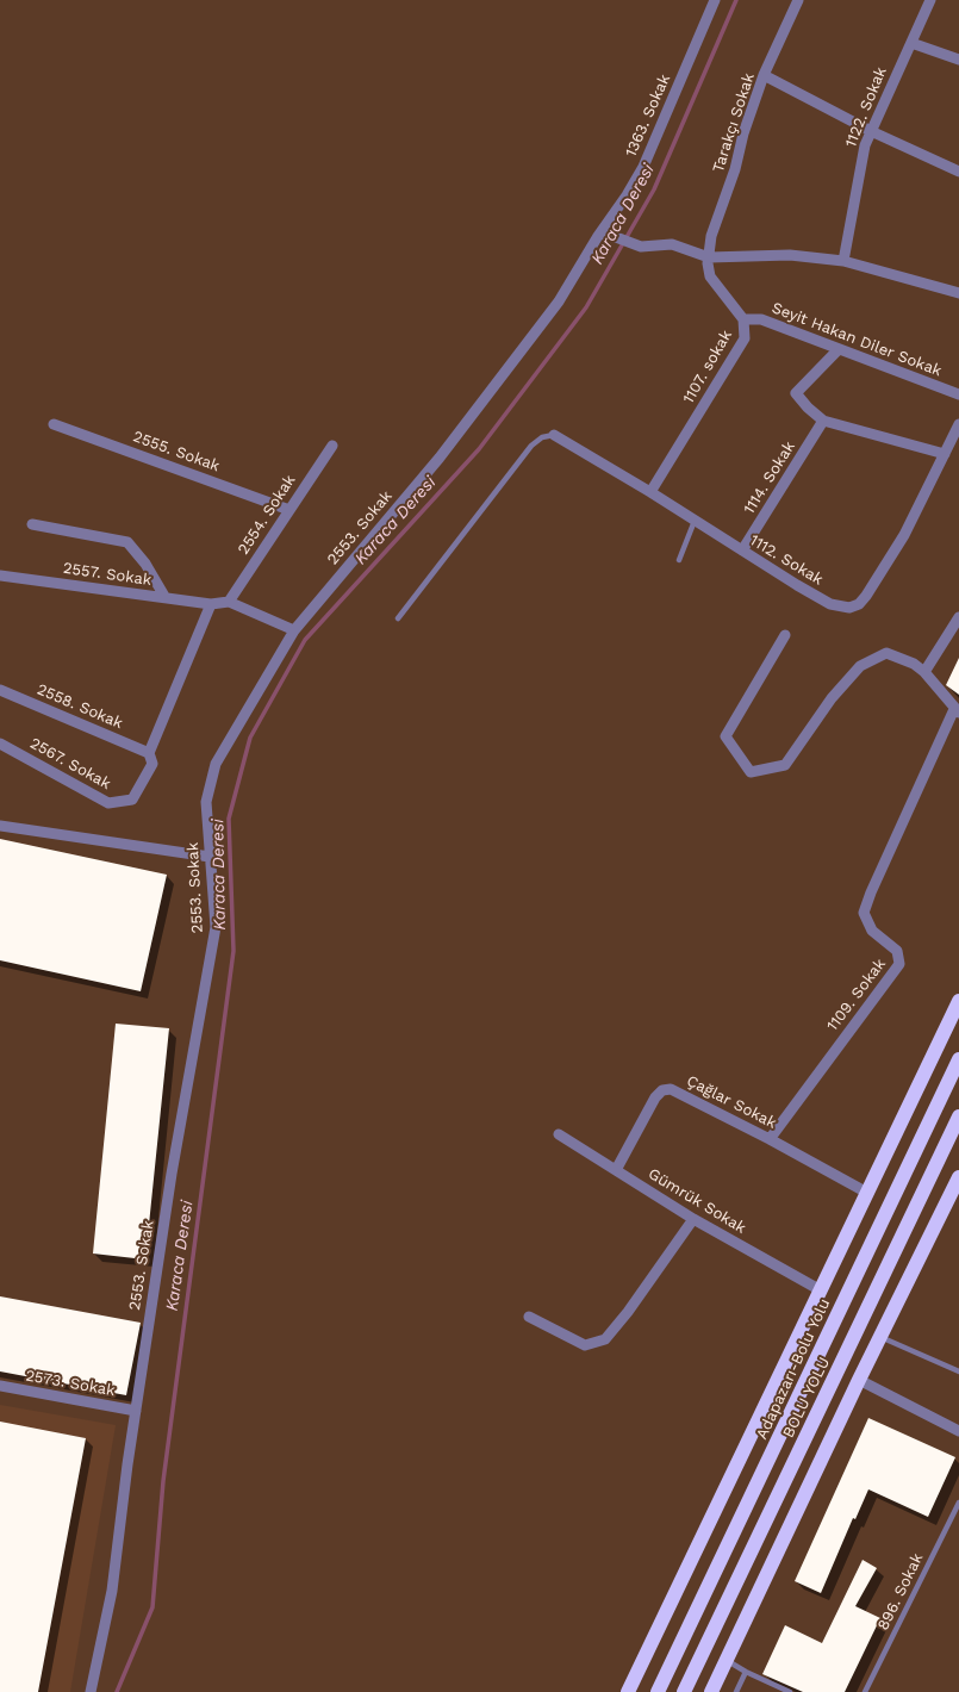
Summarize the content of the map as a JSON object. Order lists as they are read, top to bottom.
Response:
{
  "streets": {
    "highway": ["Adapazarı-Bolu Yolu", "BOLU YOLU"],
    "street": [
      "1122. Sokak",
      "1363. Sokak",
      "Tarakçı Sokak",
      "Seyit Hakan Diler Sokak",
      "1107. sokak",
      "2555. Sokak",
      "1114. Sokak",
      "2554. Sokak",
      "2553. Sokak",
      "1112. Sokak",
      "2557. Sokak",
      "2558. Sokak",
      "2567. Sokak",
      "1109. Sokak",
      "Çağlar Sokak",
      "Gümrük Sokak",
      "2573. Sokak"
    ],
    "lane": ["896. Sokak"]
  },
  "crossings": [
    ["1363. Sokak", "2553. Sokak"],
    ["Tarakçı Sokak", "1107. sokak"],
    ["Seyit Hakan Diler Sokak", "1107. sokak"],
    ["1107. sokak", "1112. Sokak"],
    ["2555. Sokak", "2554. Sokak"],
    ["1114. Sokak", "1112. Sokak"],
    ["2553. Sokak", "2573. Sokak"],
    ["2558. Sokak", "2567. Sokak"],
    ["1109. Sokak", "Çağlar Sokak"],
    ["Çağlar Sokak", "Gümrük Sokak"]
  ],
  "water": ["Karaca Deresi"]
}
